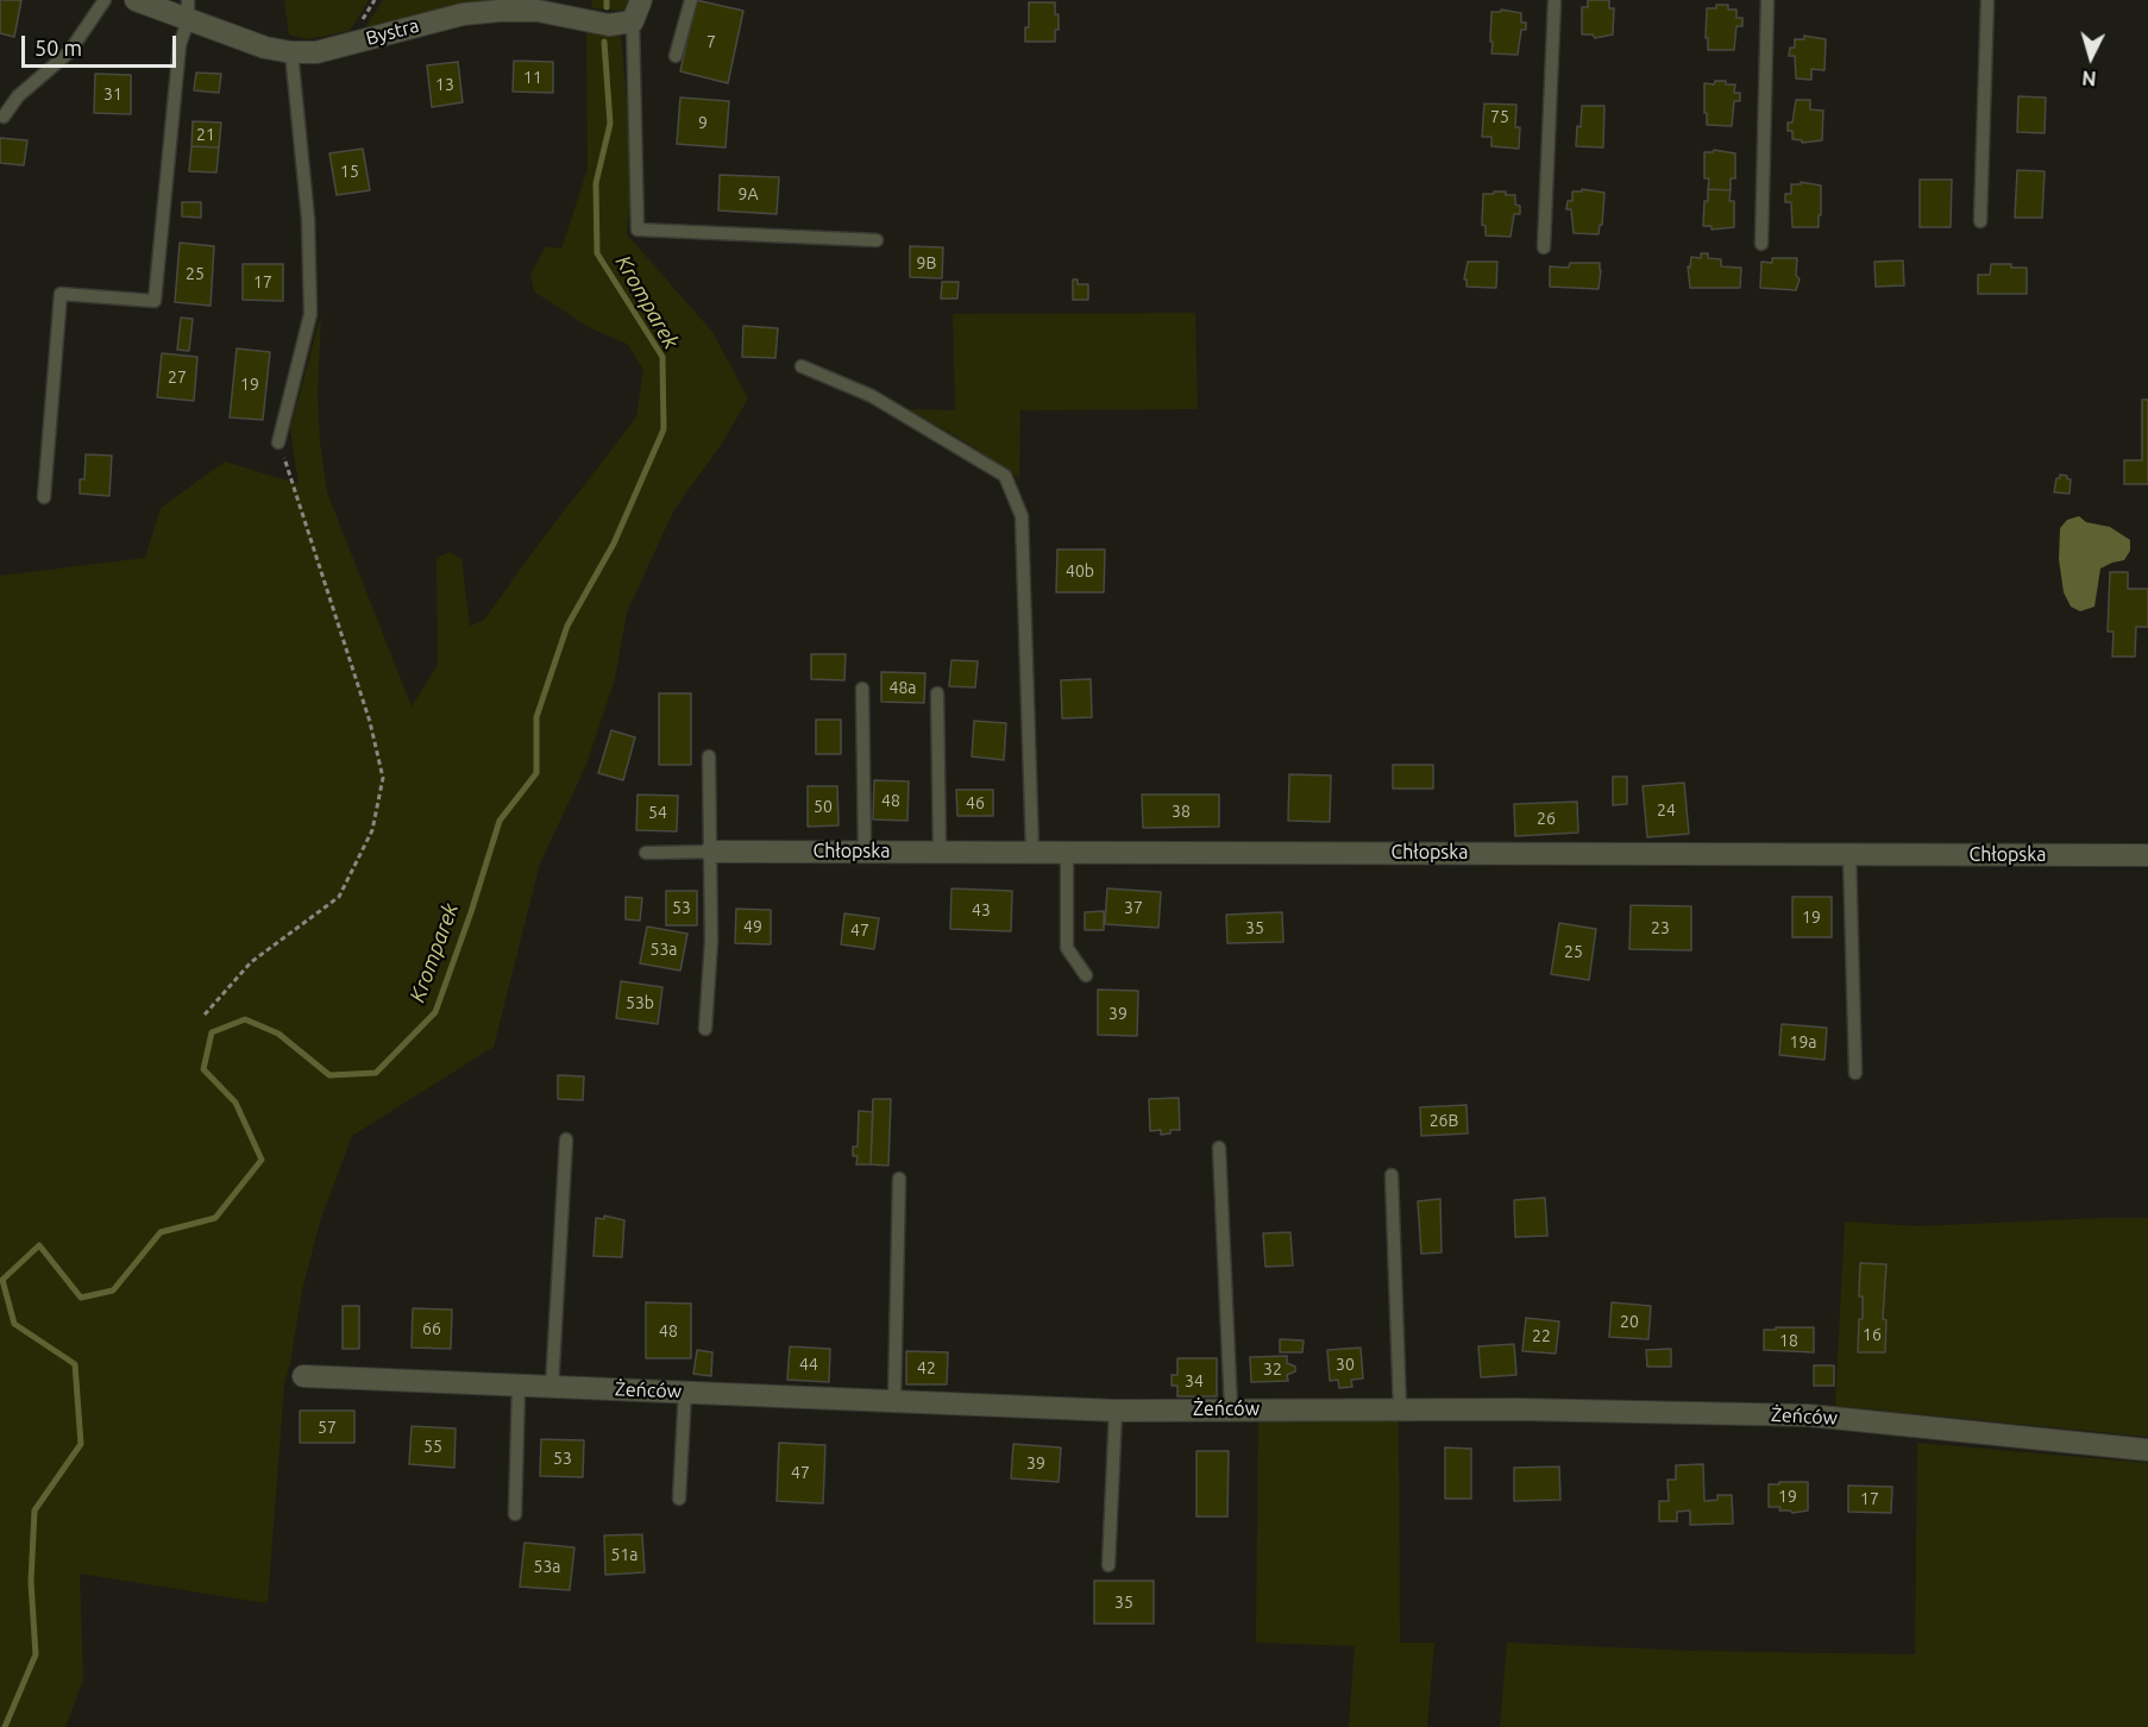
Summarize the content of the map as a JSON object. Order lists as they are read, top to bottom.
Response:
{
  "streets": {
    "street": ["Bystra", "Chłopska", "Żeńców"]
  },
  "water": ["Kromparek"],
  "house_numbers": [
    "7",
    "11",
    "13",
    "31",
    "75",
    "9",
    "21",
    "15",
    "9A",
    "9B",
    "25",
    "17",
    "27",
    "19",
    "40b",
    "48a",
    "48",
    "46",
    "50",
    "24",
    "38",
    "54",
    "26",
    "53",
    "37",
    "43",
    "19",
    "49",
    "35",
    "23",
    "47",
    "53a",
    "25",
    "53b",
    "39",
    "19a",
    "26B",
    "20",
    "66",
    "48",
    "16",
    "22",
    "18",
    "44",
    "30",
    "42",
    "32",
    "34",
    "57",
    "55",
    "53",
    "39",
    "47",
    "19",
    "17",
    "51a",
    "53a",
    "35"
  ],
  "scale_bar": "50 m",
  "north": "bottom"
}
